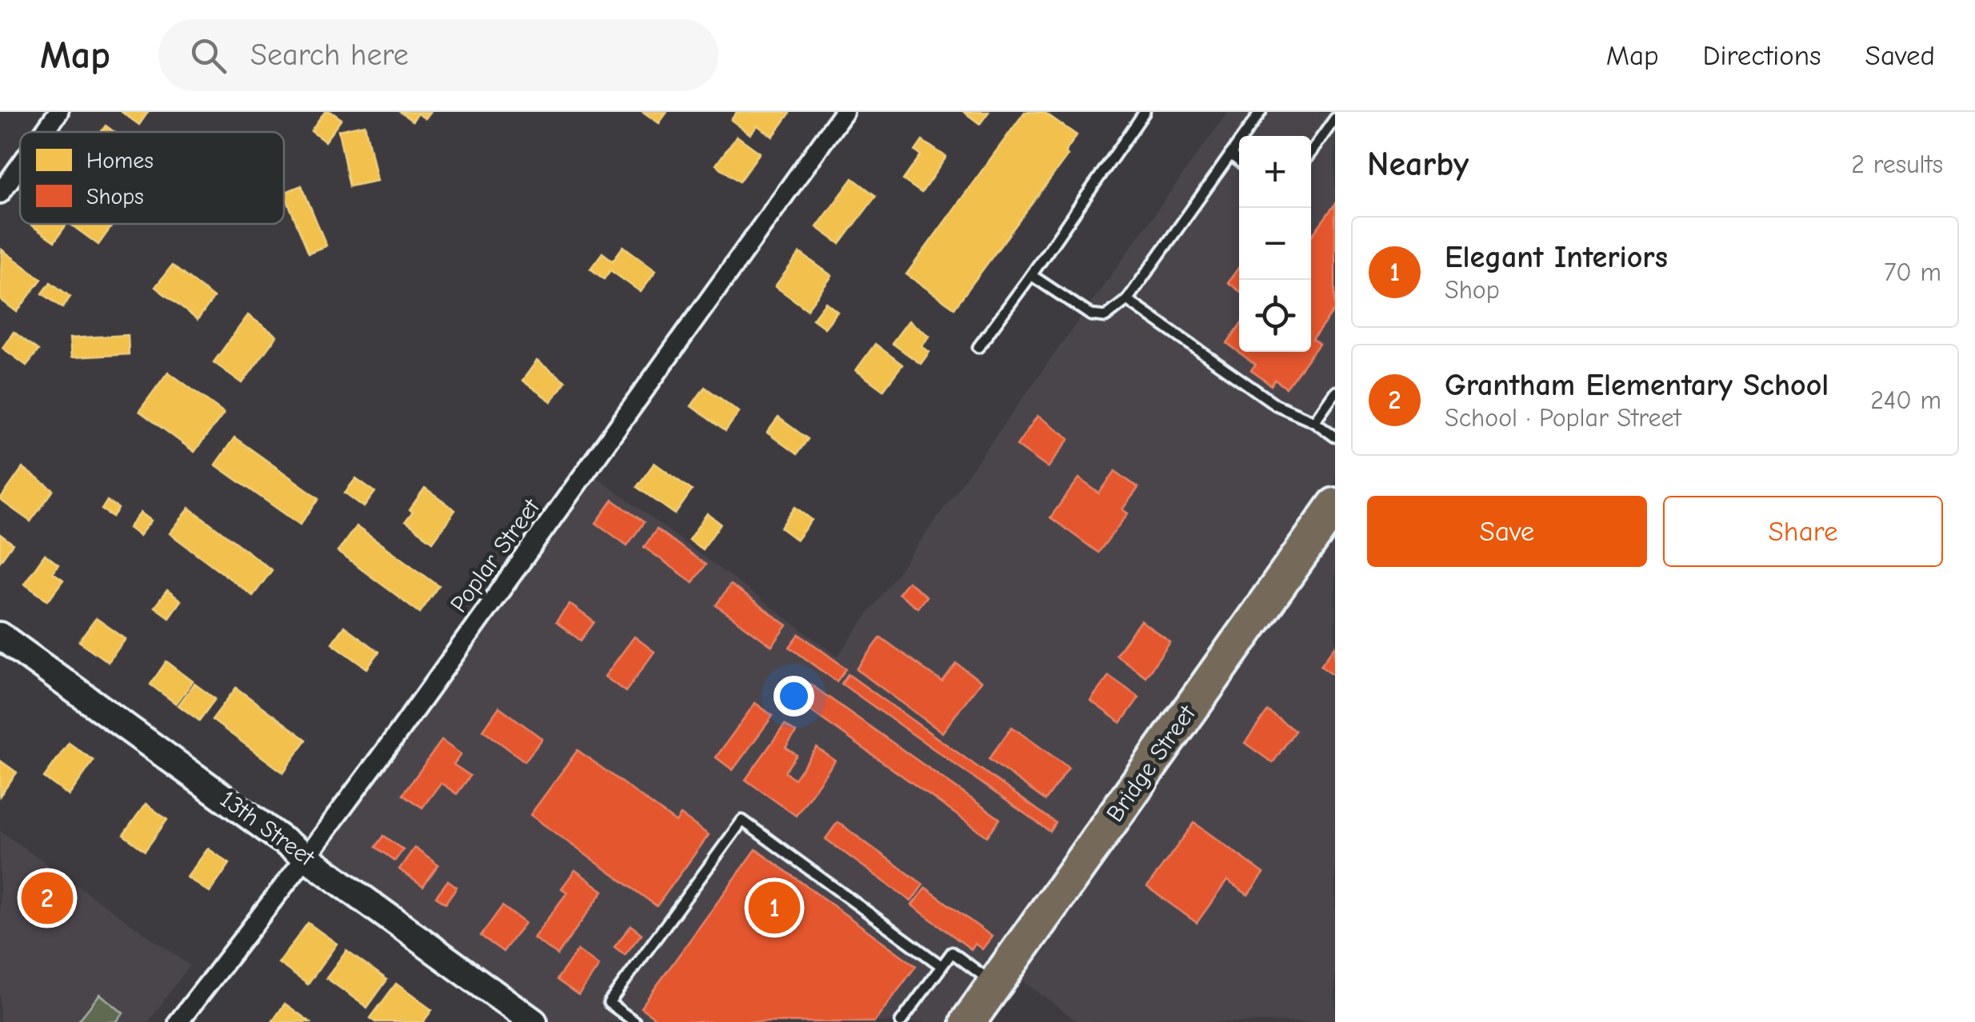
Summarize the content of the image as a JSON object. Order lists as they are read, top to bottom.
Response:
{
  "streets": {
    "highway": ["Bridge Street"],
    "main road": ["13th Street"],
    "street": ["Poplar Street"]
  },
  "crossings": [
    ["Poplar Street", "13th Street"]
  ],
  "legend": ["Homes", "Shops"],
  "page": {
    "header": "Map",
    "search": "Search here",
    "nav": ["Map", "Directions", "Saved"],
    "heading": ["Nearby", "2 results"],
    "map_buttons": ["+", "−"],
    "list": [
      {
        "mark": "1",
        "name": "Elegant Interiors",
        "note": "Shop",
        "value": "70 m"
      },
      {
        "mark": "2",
        "name": "Grantham Elementary School",
        "note": "School · Poplar Street",
        "value": "240 m"
      }
    ],
    "buttons": ["Save", "Share"],
    "pins": ["2", "1"]
  }
}
